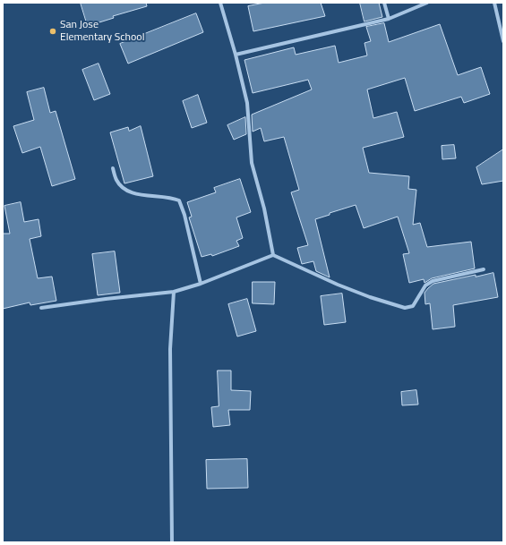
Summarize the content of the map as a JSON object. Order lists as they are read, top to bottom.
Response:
{
  "places": ["San Jose Elementary School"]
}
